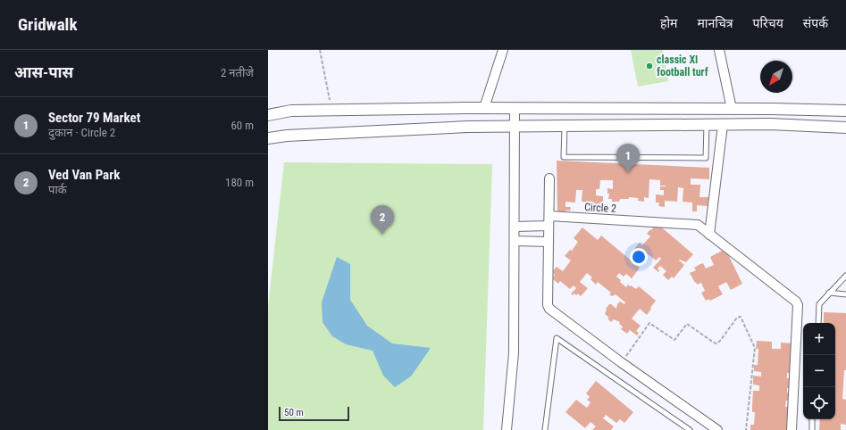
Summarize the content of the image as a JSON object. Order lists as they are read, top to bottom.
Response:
{
  "streets": {
    "street": ["Circle 2"]
  },
  "places": ["classic XI football turf"],
  "scale_bar": "50 m",
  "north": "bottom left",
  "page": {
    "header": "Gridwalk",
    "nav": [
      "होम",
      "मानचित्र",
      "परिचय",
      "संपर्क"
    ],
    "heading": ["आस-पास", "2 नतीजे"],
    "list": [
      {
        "mark": "1",
        "name": "Sector 79 Market",
        "note": "दुकान · Circle 2",
        "value": "60 m"
      },
      {
        "mark": "2",
        "name": "Ved Van Park",
        "note": "पार्क",
        "value": "180 m"
      }
    ],
    "pins": ["1", "2"],
    "map_buttons": ["+", "−"],
    "scale": "50 m"
  }
}
